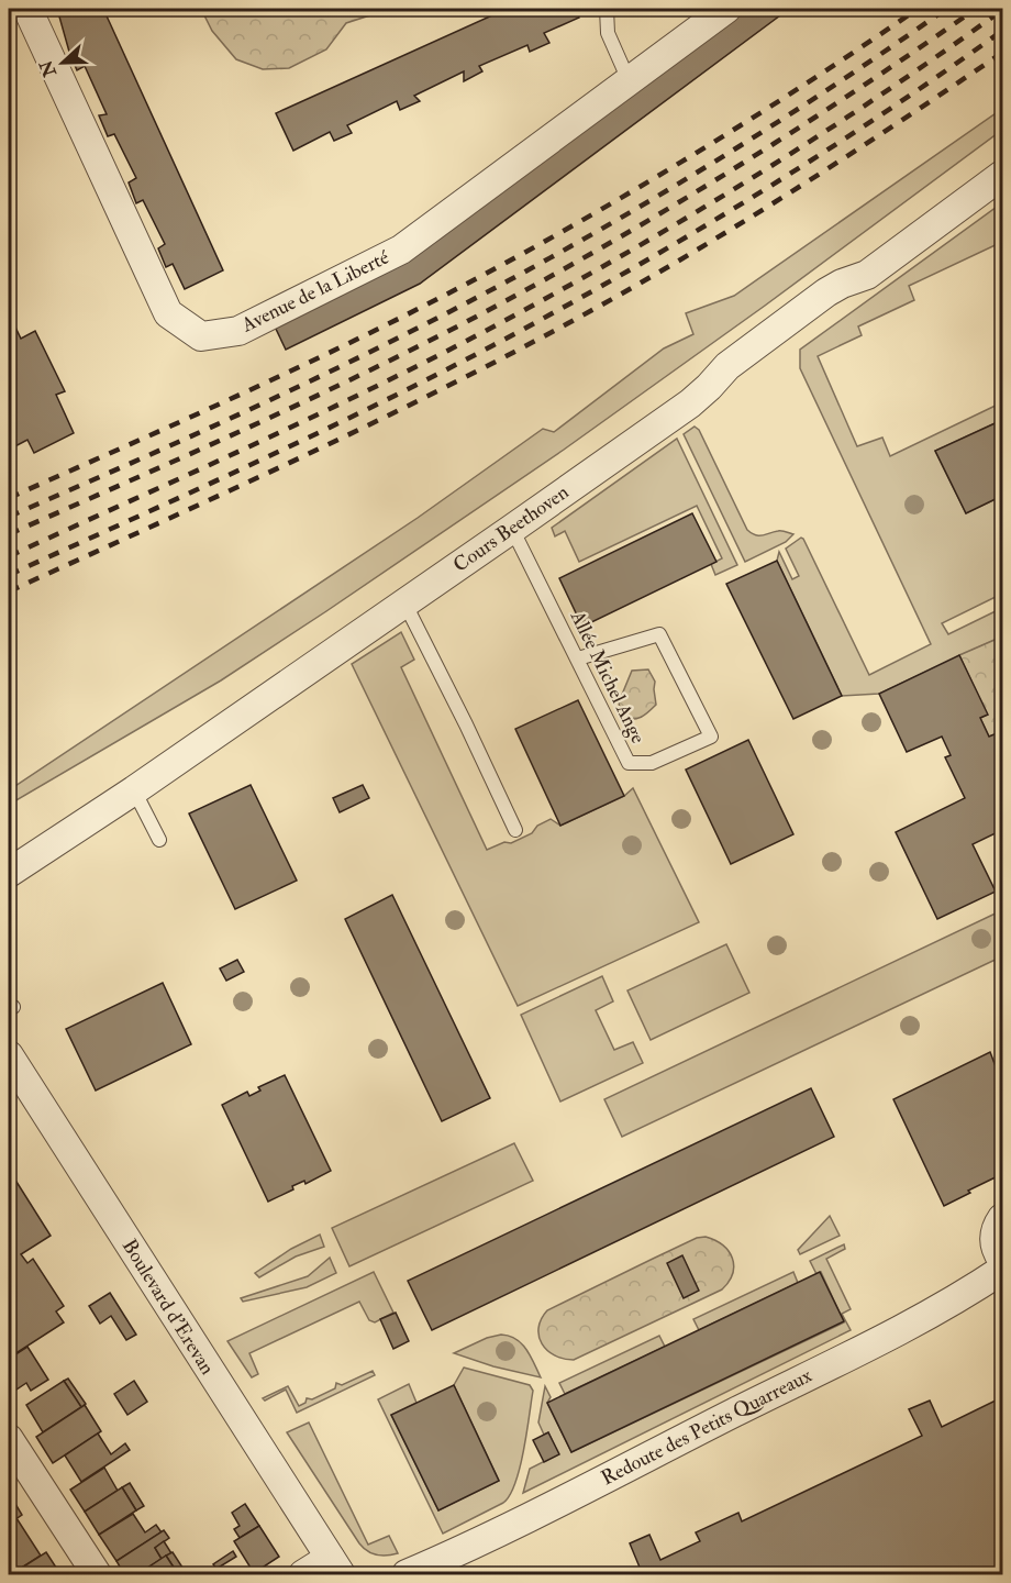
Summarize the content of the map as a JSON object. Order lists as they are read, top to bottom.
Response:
{
  "streets": {
    "street": [
      "Avenue de la Liberté",
      "Cours Beethoven",
      "Boulevard d'Erevan",
      "Redoute des Petits Quarreaux"
    ],
    "lane": ["Allée Michel Ange"]
  },
  "crossings": [
    ["Cours Beethoven", "Allée Michel Ange"]
  ],
  "north": "left"
}
